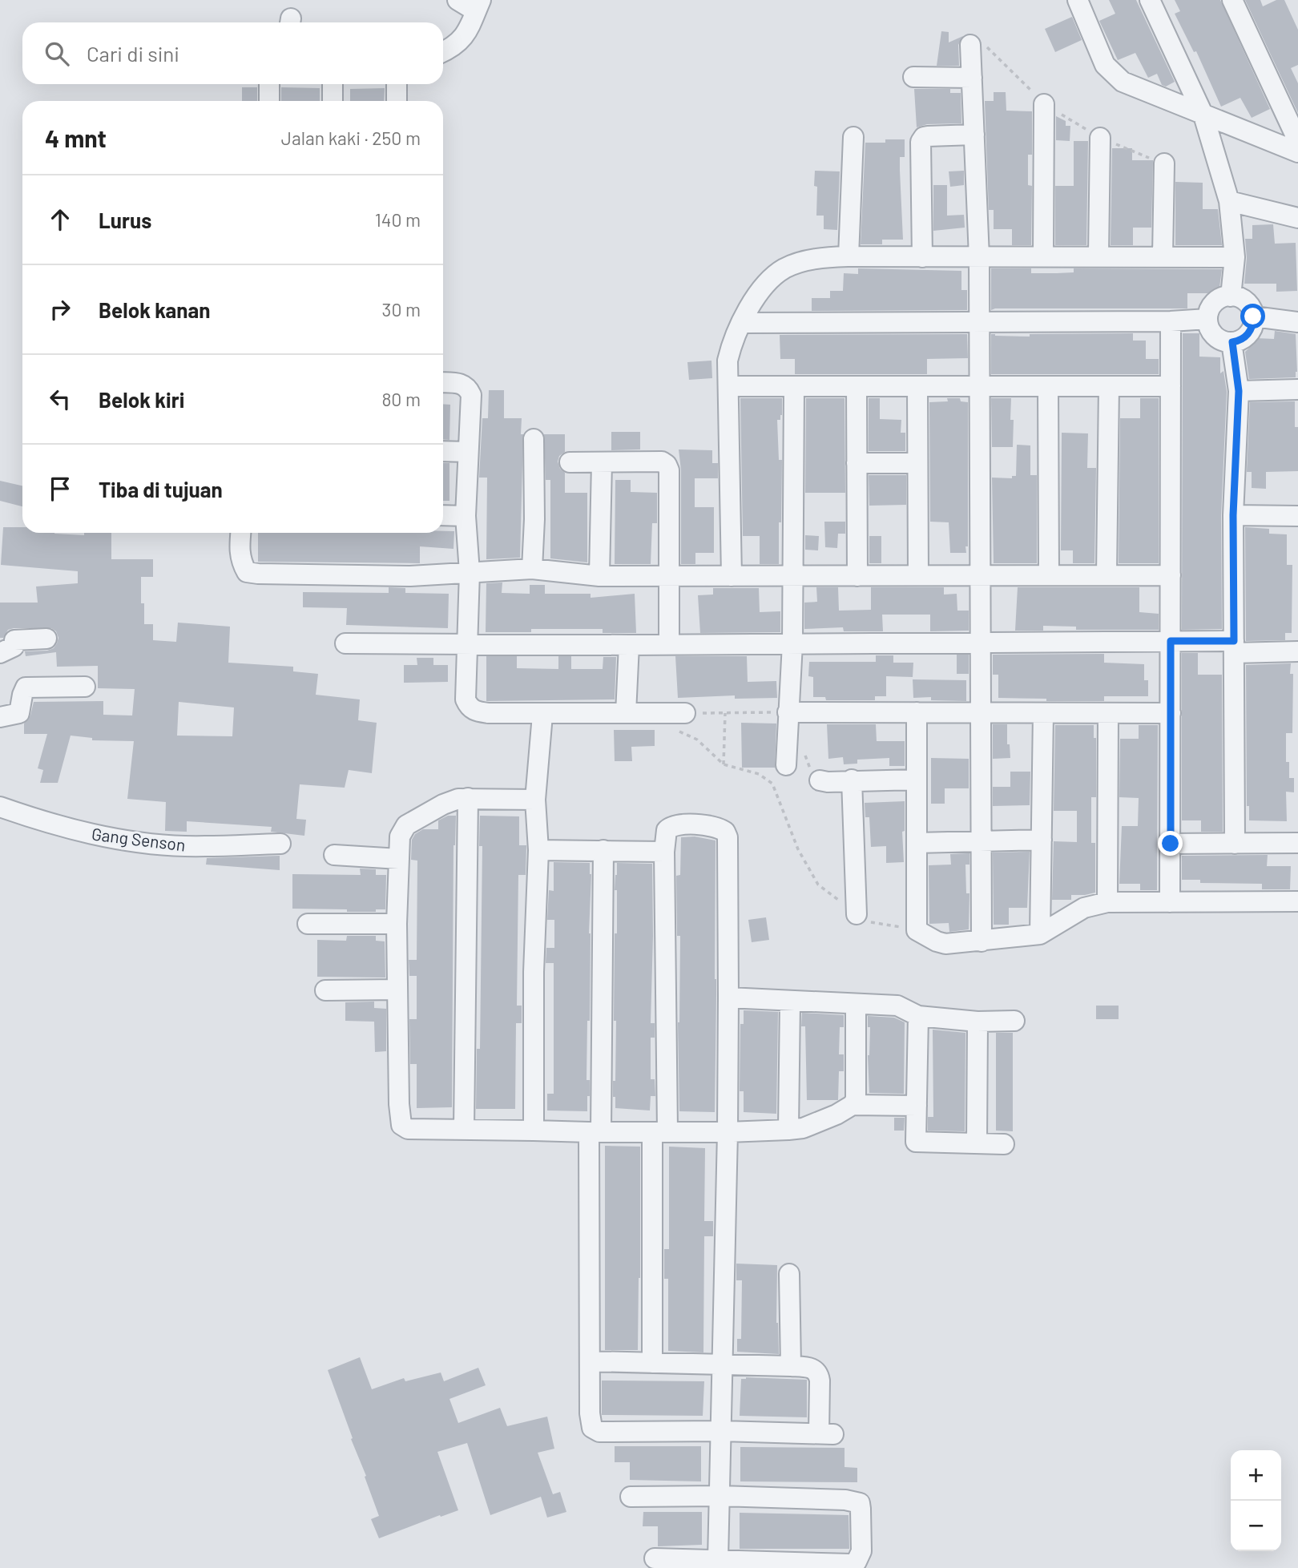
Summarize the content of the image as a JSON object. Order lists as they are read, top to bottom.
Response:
{
  "streets": {
    "street": ["Gang Senson"]
  },
  "page": {
    "search": "Cari di sini",
    "heading": ["4 mnt", "Jalan kaki · 250 m"],
    "list": [
      ["Lurus", "140 m"],
      ["Belok kanan", "30 m"],
      ["Belok kiri", "80 m"],
      "Tiba di tujuan"
    ],
    "map_buttons": ["+", "−"]
  }
}
